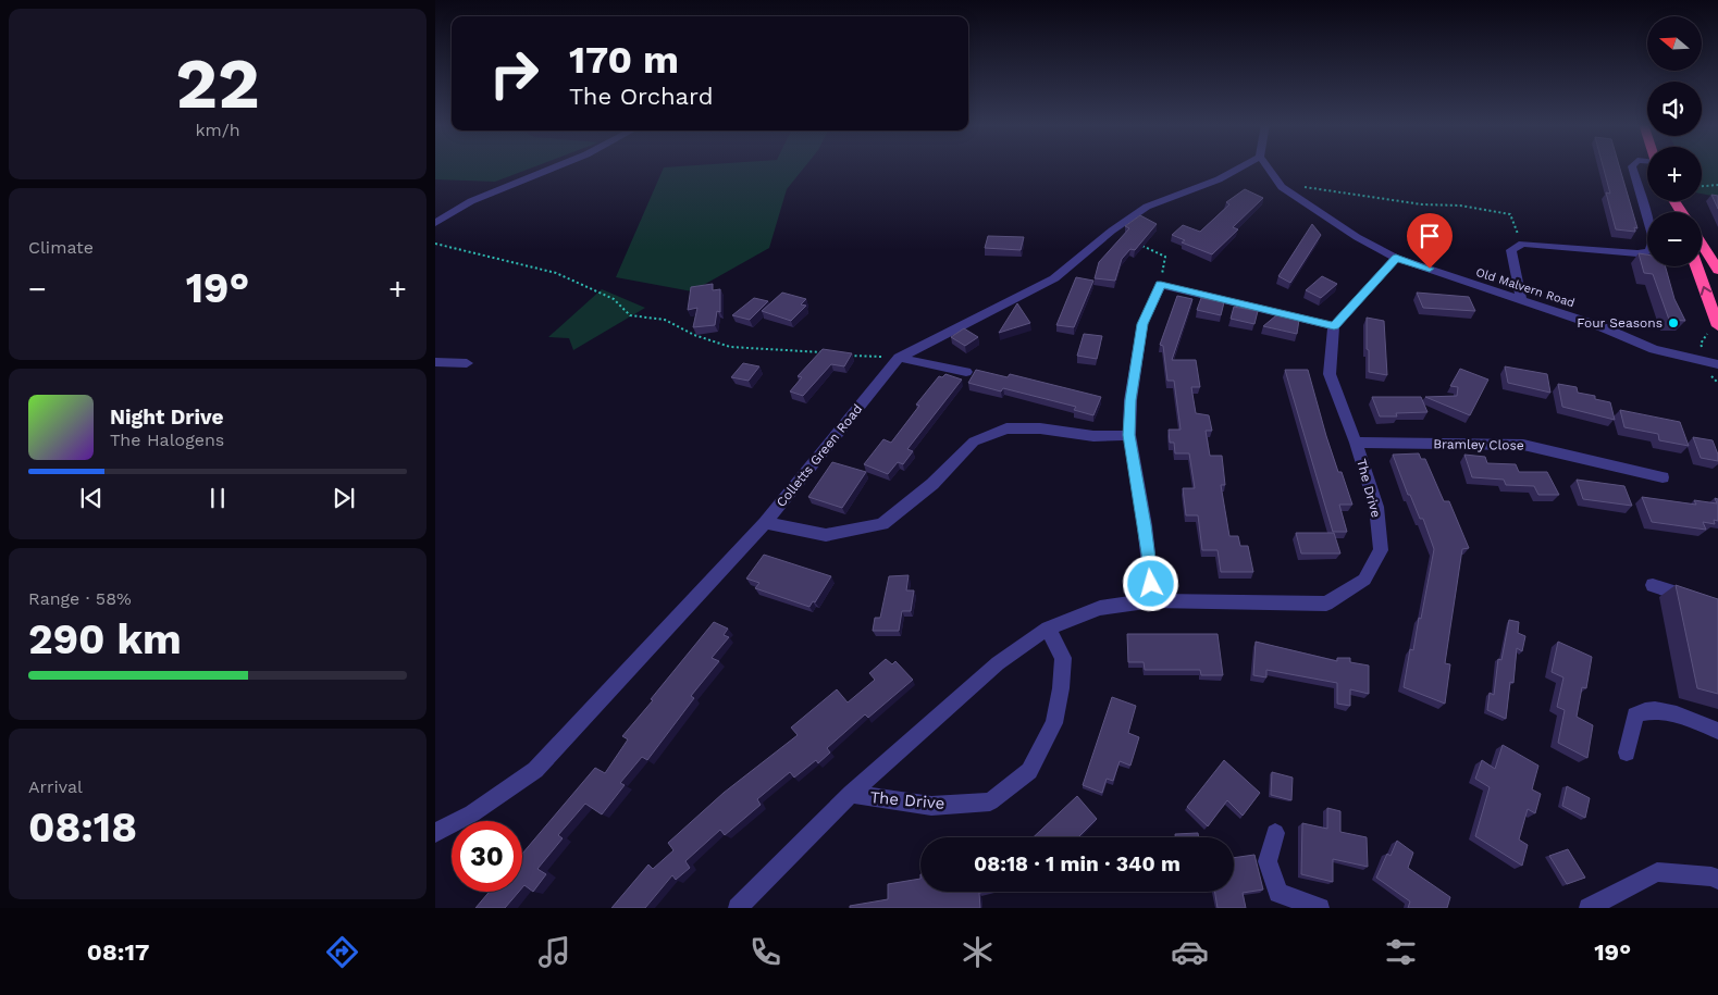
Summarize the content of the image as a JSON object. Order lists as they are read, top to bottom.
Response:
{
  "streets": {
    "street": [
      "Old Malvern Road",
      "Bramley Close",
      "Colletts Green Road",
      "The Drive"
    ]
  },
  "crossings": [
    ["Bramley Close", "The Drive"]
  ],
  "places": ["Four Seasons"],
  "north": "left",
  "page": {
    "tile": [
      ["22", "km/h"],
      "Climate",
      ["Range · 58%", "290 km"],
      ["Arrival", "08:18"]
    ],
    "map_buttons": ["+", "−"],
    "turn": ["170 m", "The Orchard"],
    "heat": ["−", "19°", "+"],
    "song": ["Night Drive", "The Halogens"],
    "limit": "30",
    "trip": "08:18 · 1 min · 340 m",
    "tabs": ["08:17", "19°"]
  }
}
